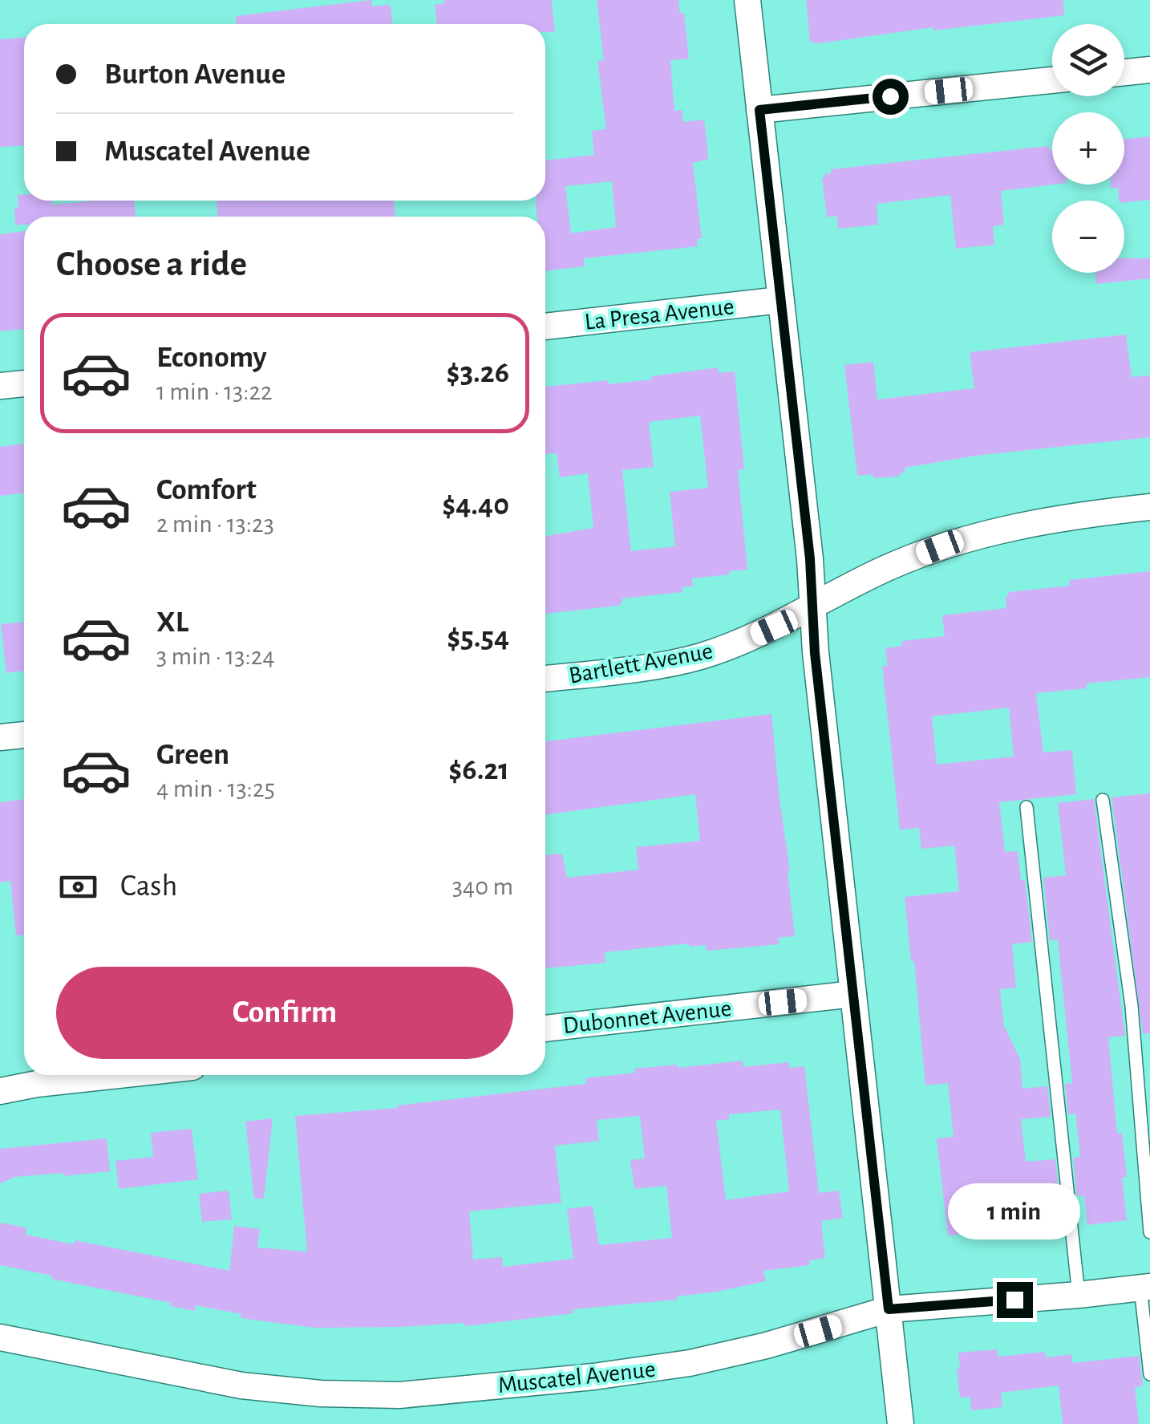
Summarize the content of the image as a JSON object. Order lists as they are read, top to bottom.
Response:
{
  "streets": {
    "street": [
      "La Presa Avenue",
      "Bartlett Avenue",
      "Dubonnet Avenue",
      "Muscatel Avenue"
    ]
  },
  "page": {
    "map_buttons": ["+", "−"],
    "banner": ["Burton Avenue", "Muscatel Avenue"],
    "heading": "Choose a ride",
    "list": [
      {
        "name": "Economy",
        "note": "1 min · 13:22",
        "value": "$3.26"
      },
      {
        "name": "Comfort",
        "note": "2 min · 13:23",
        "value": "$4.40"
      },
      {
        "name": "XL",
        "note": "3 min · 13:24",
        "value": "$5.54"
      },
      {
        "name": "Green",
        "note": "4 min · 13:25",
        "value": "$6.21"
      }
    ],
    "pay": ["Cash", "340 m"],
    "buttons": "Confirm",
    "bubble": "1 min"
  }
}
